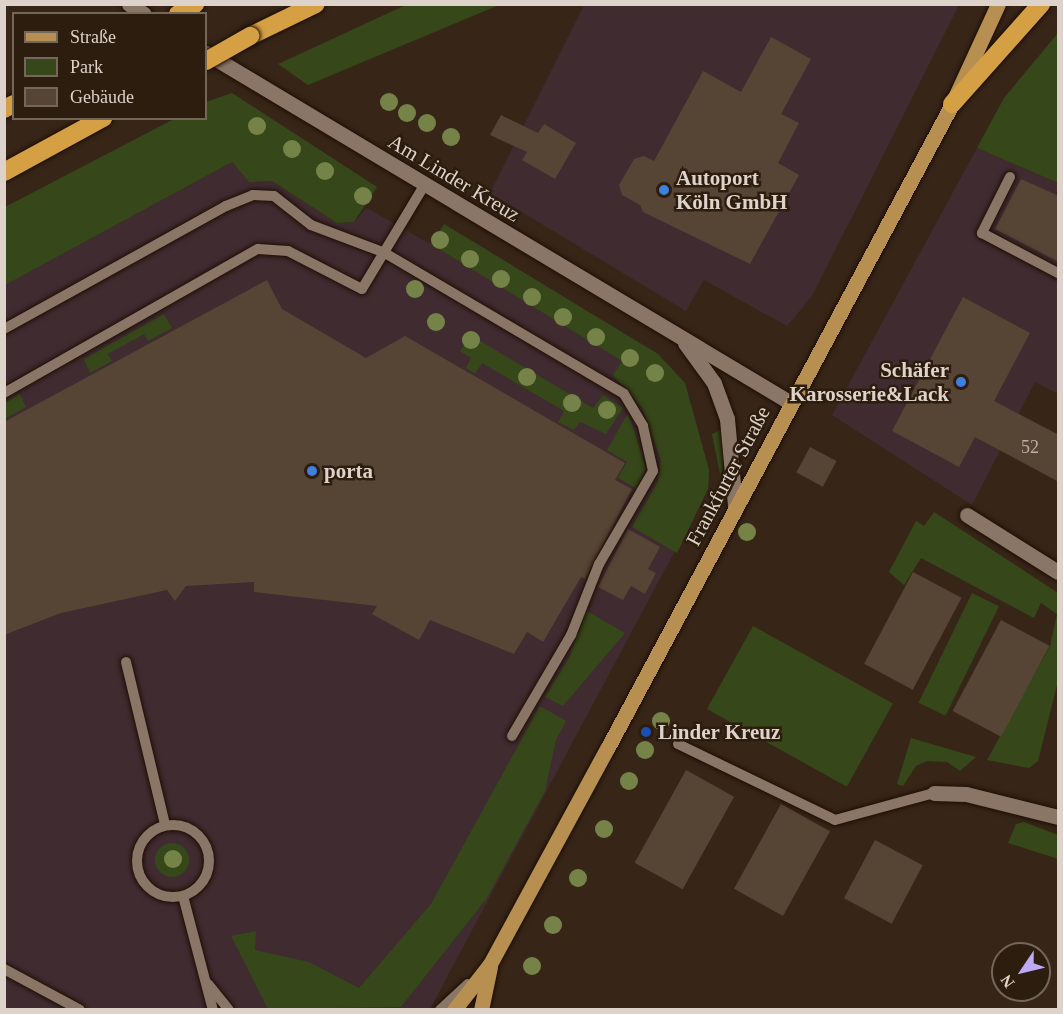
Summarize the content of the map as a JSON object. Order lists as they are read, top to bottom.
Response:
{
  "streets": {
    "main road": ["Frankfurter Straße"],
    "street": ["Am Linder Kreuz"]
  },
  "crossings": [
    ["Am Linder Kreuz", "Frankfurter Straße"]
  ],
  "places": [
    "Autoport Köln GmbH",
    "Schäfer Karosserie&Lack",
    "porta",
    "Linder Kreuz"
  ],
  "house_numbers": ["52"],
  "legend": ["Straße", "Park", "Gebäude"],
  "north": "bottom left"
}
